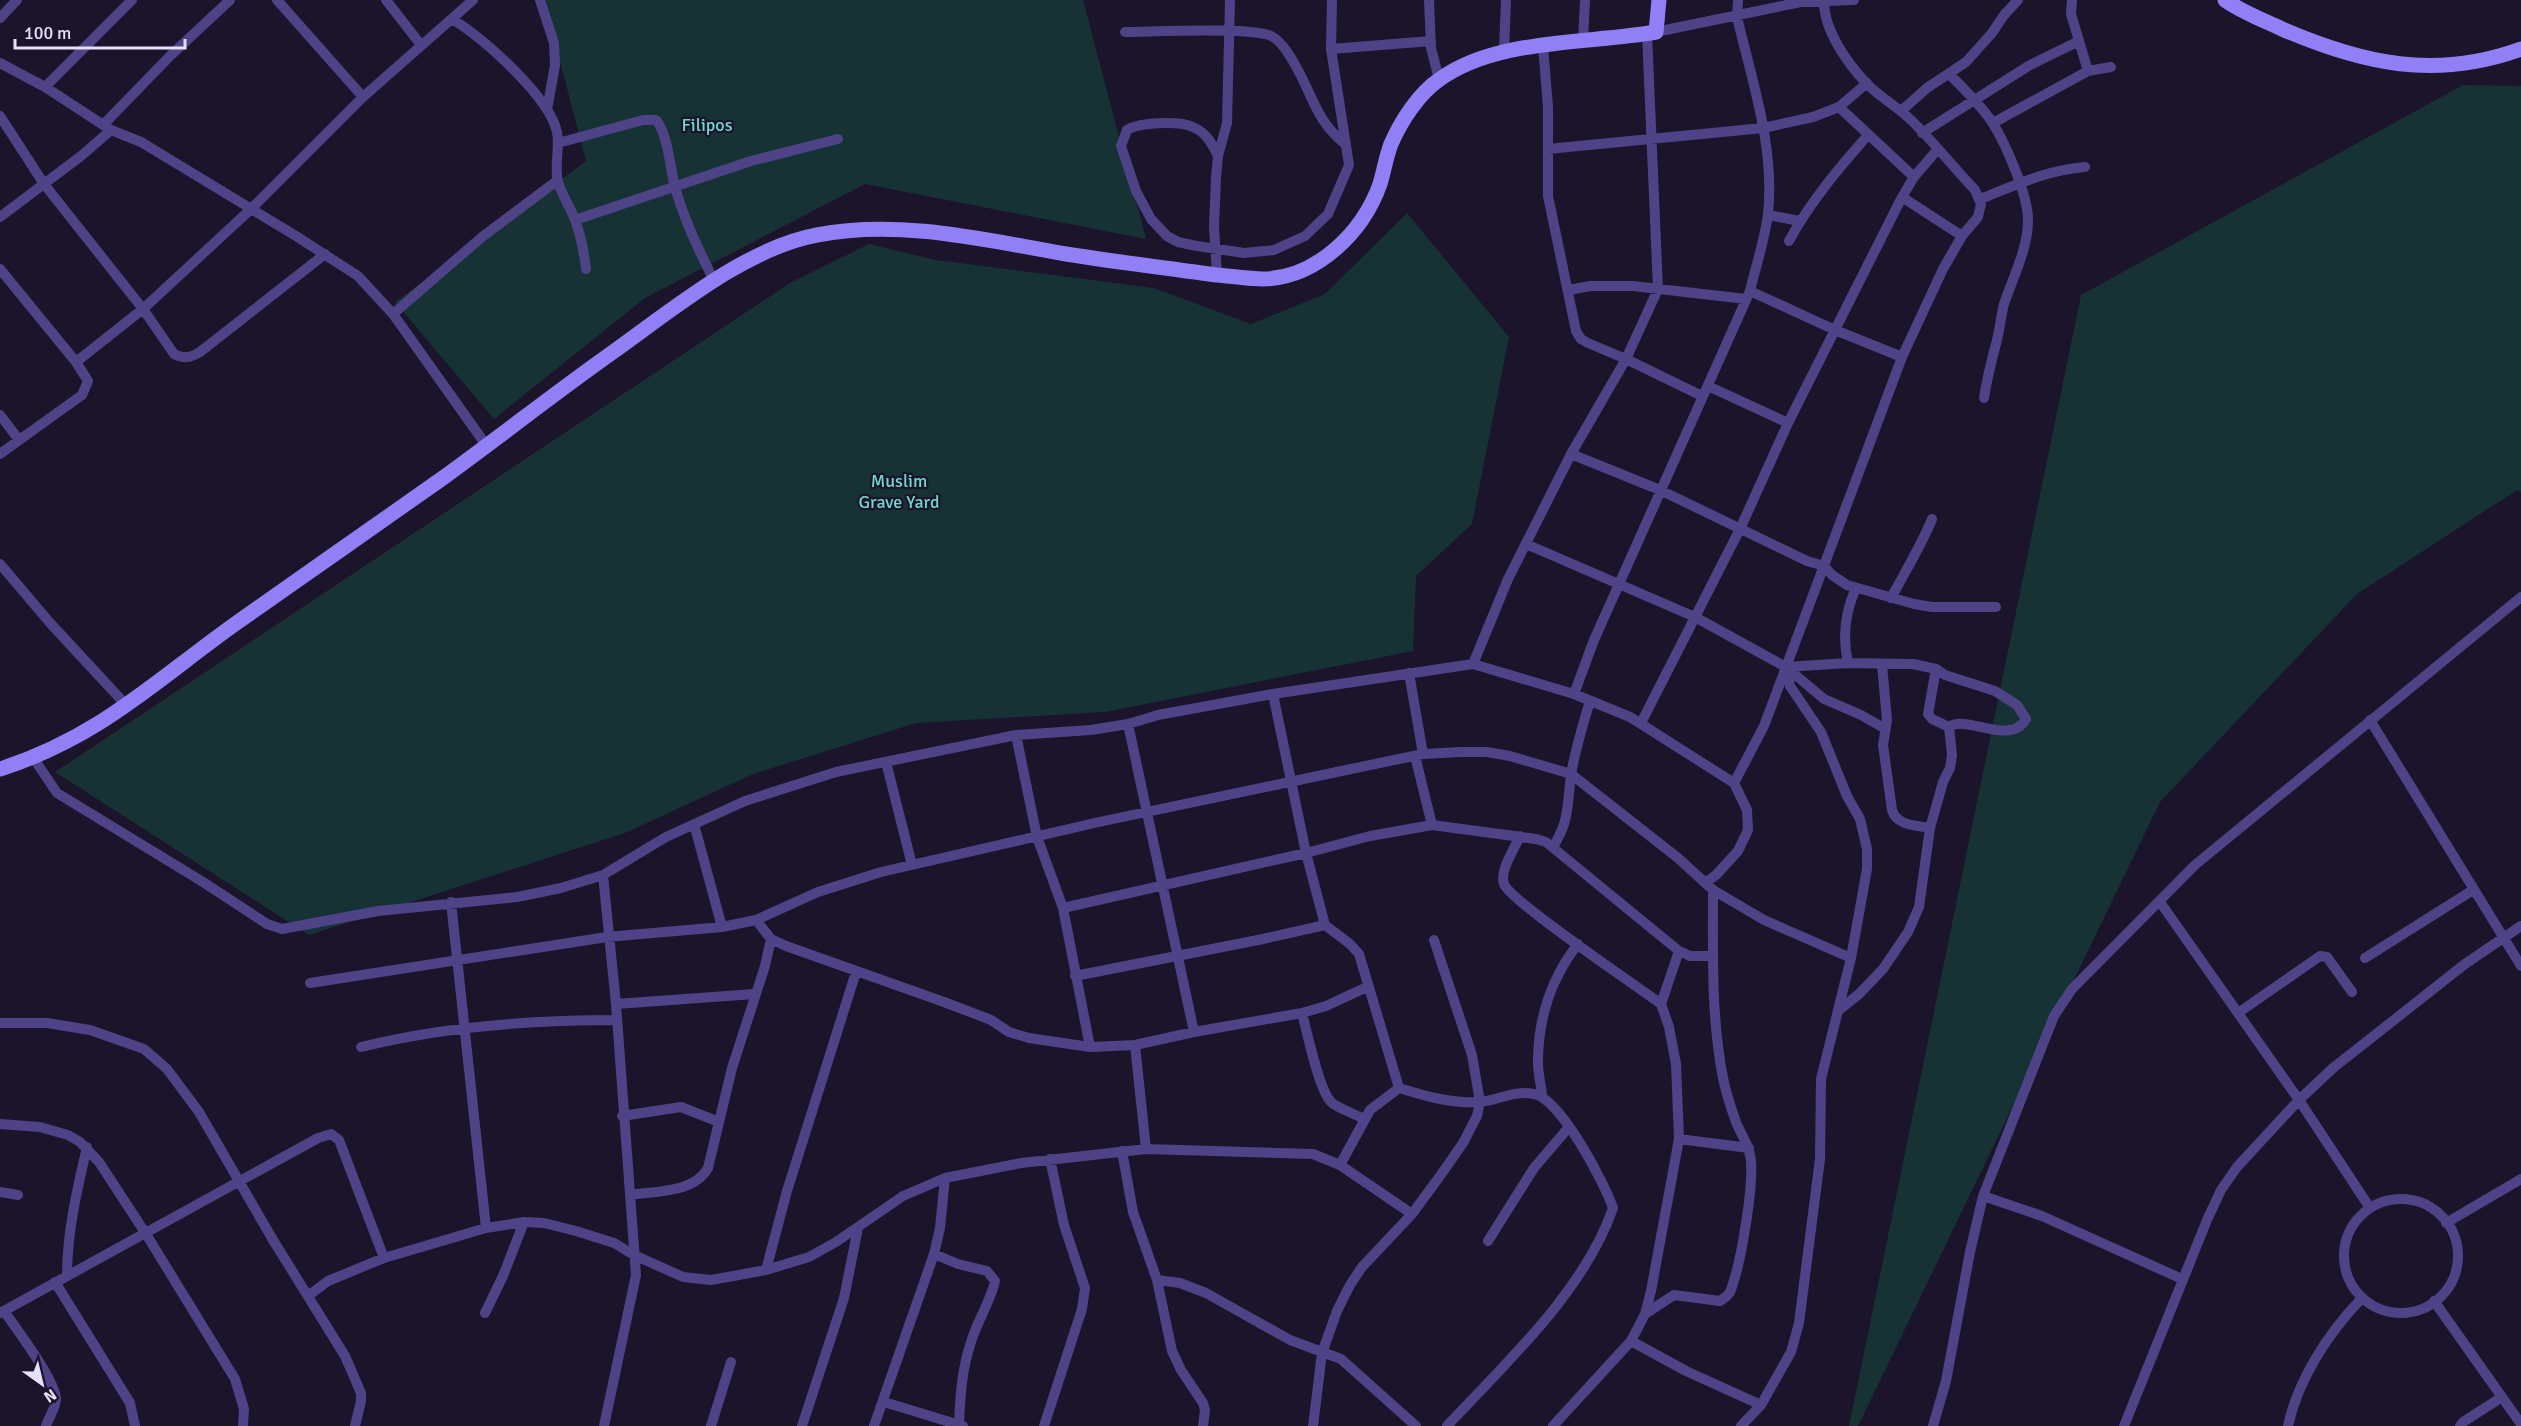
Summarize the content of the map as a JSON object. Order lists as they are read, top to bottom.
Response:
{
  "parks": ["Filipos", "Muslim Grave Yard"],
  "scale_bar": "100 m",
  "north": "bottom right"
}
